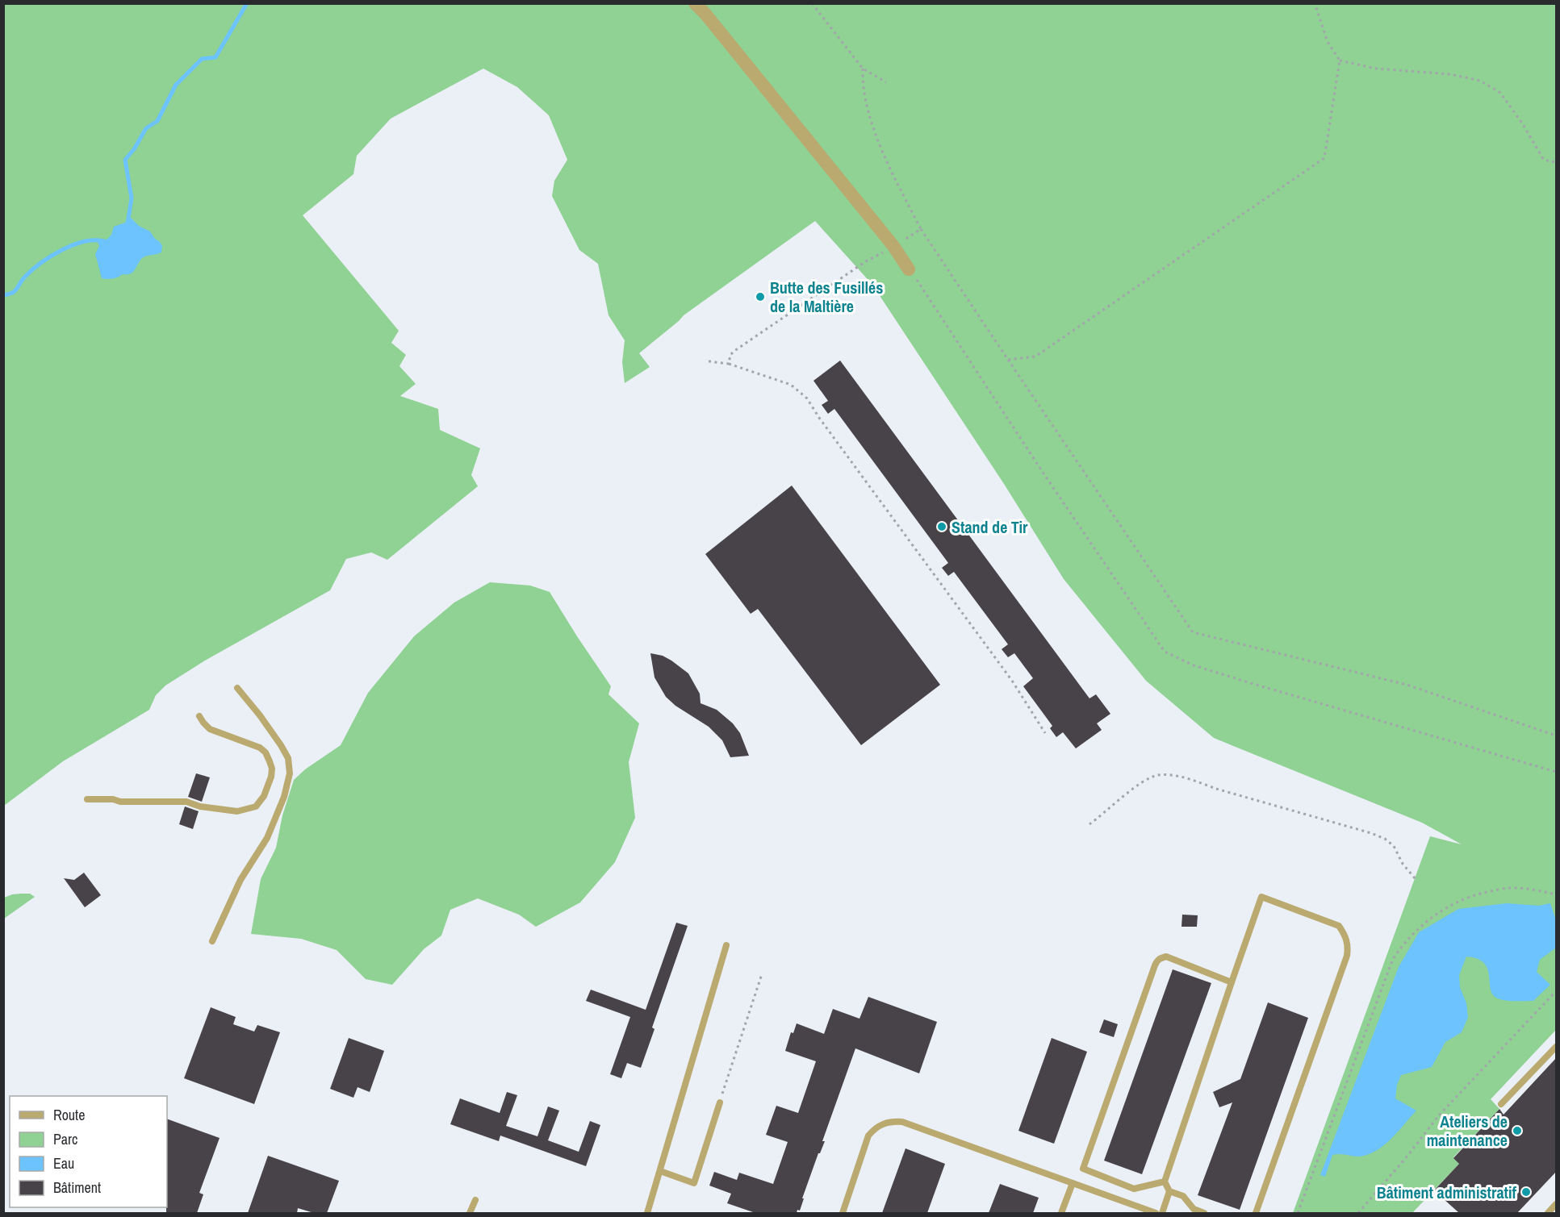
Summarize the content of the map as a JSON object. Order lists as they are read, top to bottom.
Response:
{
  "places": [
    "Butte des Fusillés de la Maltière",
    "Stand de Tir",
    "Ateliers de maintenance",
    "Bâtiment administratif"
  ],
  "legend": [
    "Route",
    "Parc",
    "Eau",
    "Bâtiment"
  ]
}
